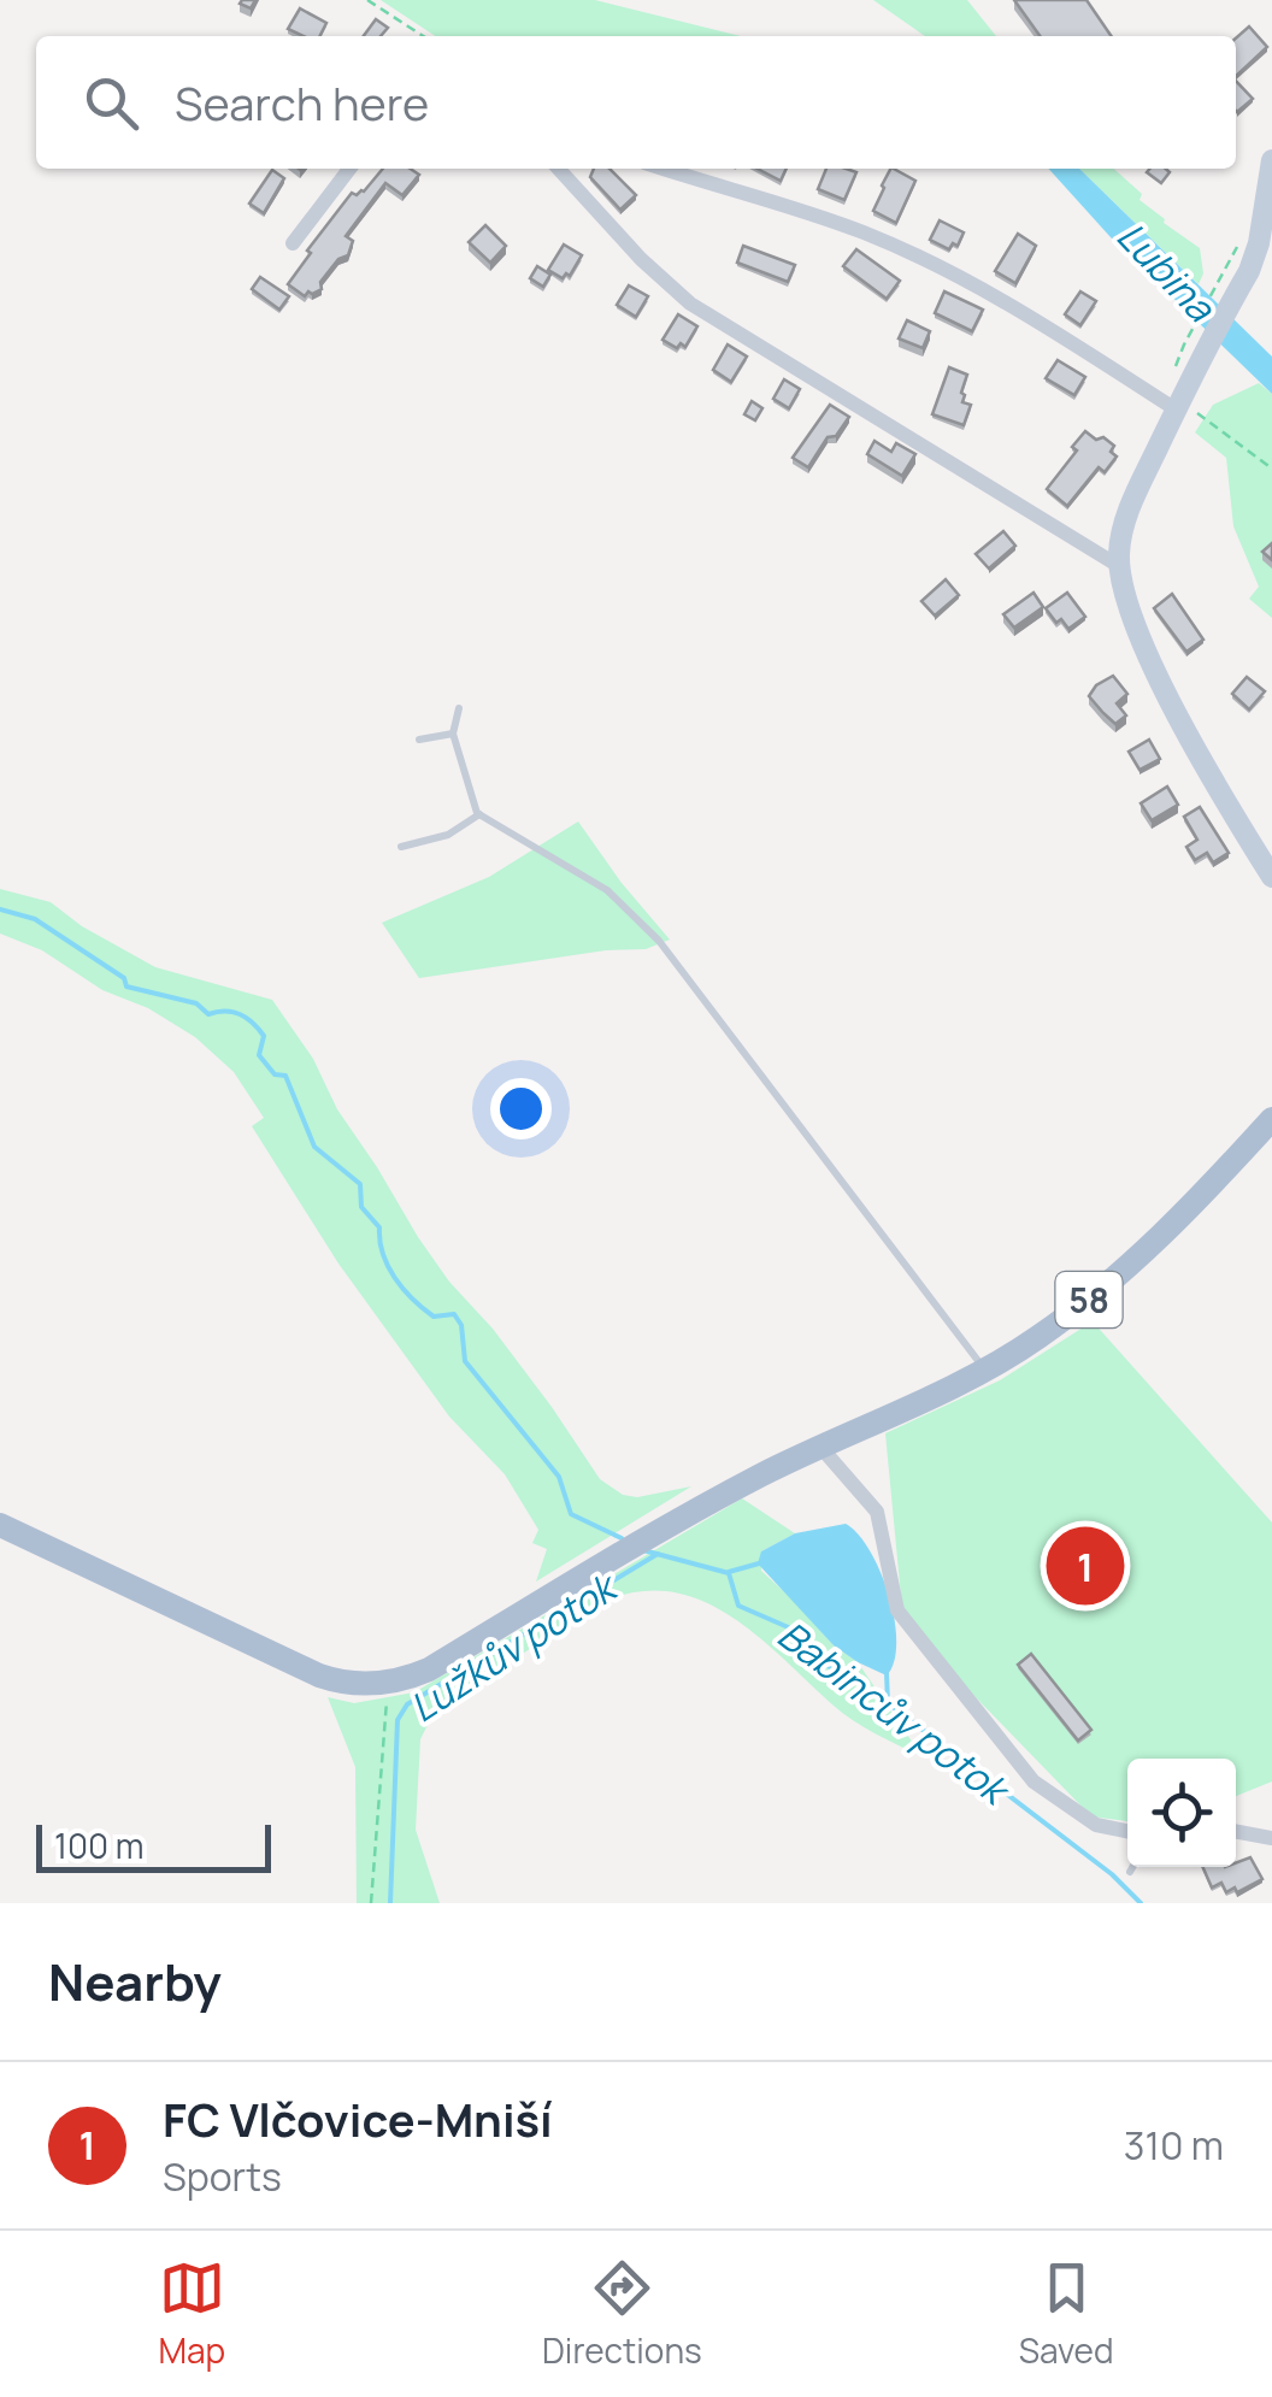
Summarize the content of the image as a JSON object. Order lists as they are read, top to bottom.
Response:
{
  "streets": {
    "main road": ["58"]
  },
  "water": ["Lubina", "Lužkův potok", "Babincův potok"],
  "scale_bar": "100 m",
  "page": {
    "search": "Search here",
    "pins": "1",
    "scale": "100 m",
    "heading": "Nearby",
    "list": [
      {
        "mark": "1",
        "name": "FC Vlčovice-Mniší",
        "note": "Sports",
        "value": "310 m"
      }
    ],
    "nav": ["Map", "Directions", "Saved"]
  }
}
